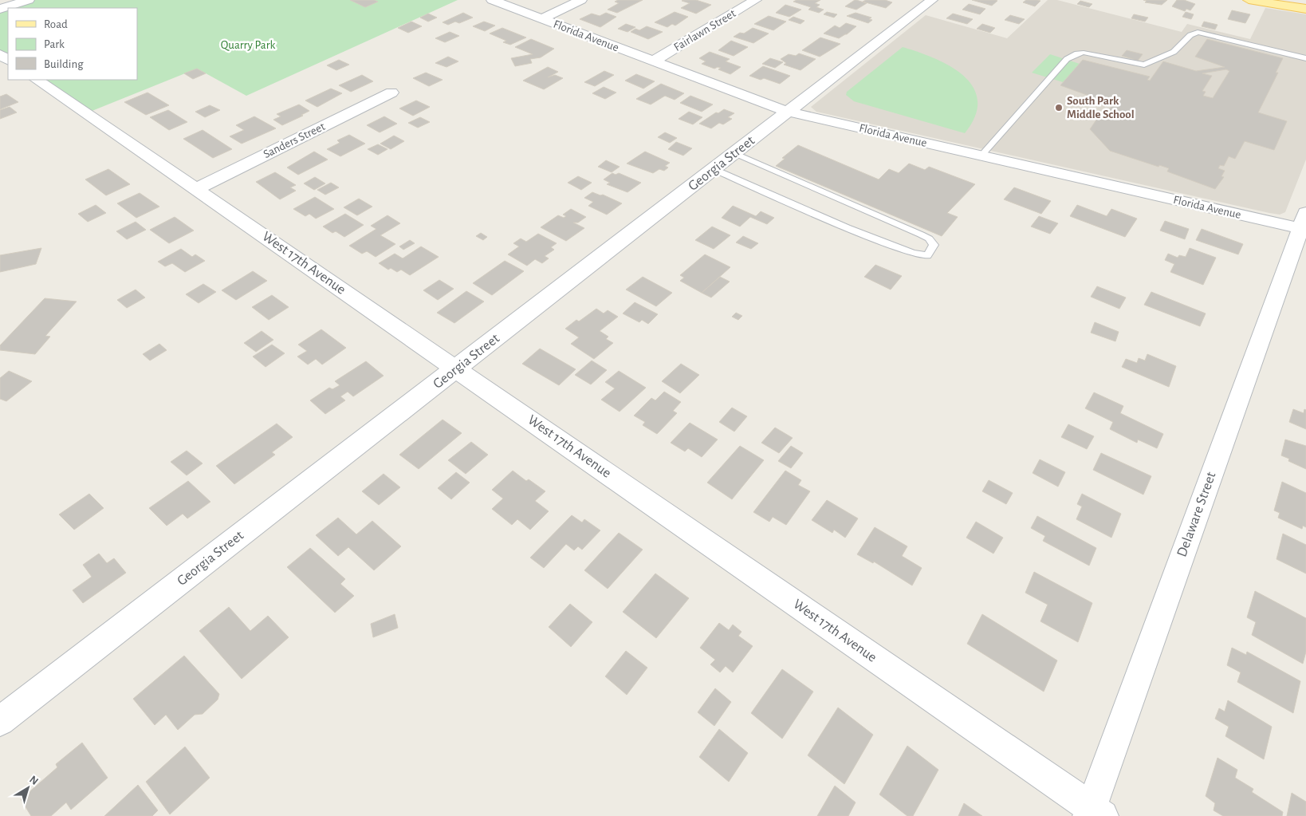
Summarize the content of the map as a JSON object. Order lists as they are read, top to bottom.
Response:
{
  "streets": {
    "street": [
      "Fairlawn Street",
      "Florida Avenue",
      "Sanders Street",
      "Georgia Street",
      "West 17th Avenue",
      "Delaware Street"
    ]
  },
  "crossings": [
    ["Fairlawn Street", "Florida Avenue"],
    ["Florida Avenue", "Georgia Street"],
    ["Florida Avenue", "Delaware Street"],
    ["Sanders Street", "West 17th Avenue"],
    ["Georgia Street", "West 17th Avenue"],
    ["West 17th Avenue", "Delaware Street"]
  ],
  "parks": ["Quarry Park"],
  "places": ["South Park Middle School"],
  "legend": ["Road", "Park", "Building"],
  "north": "top right"
}
